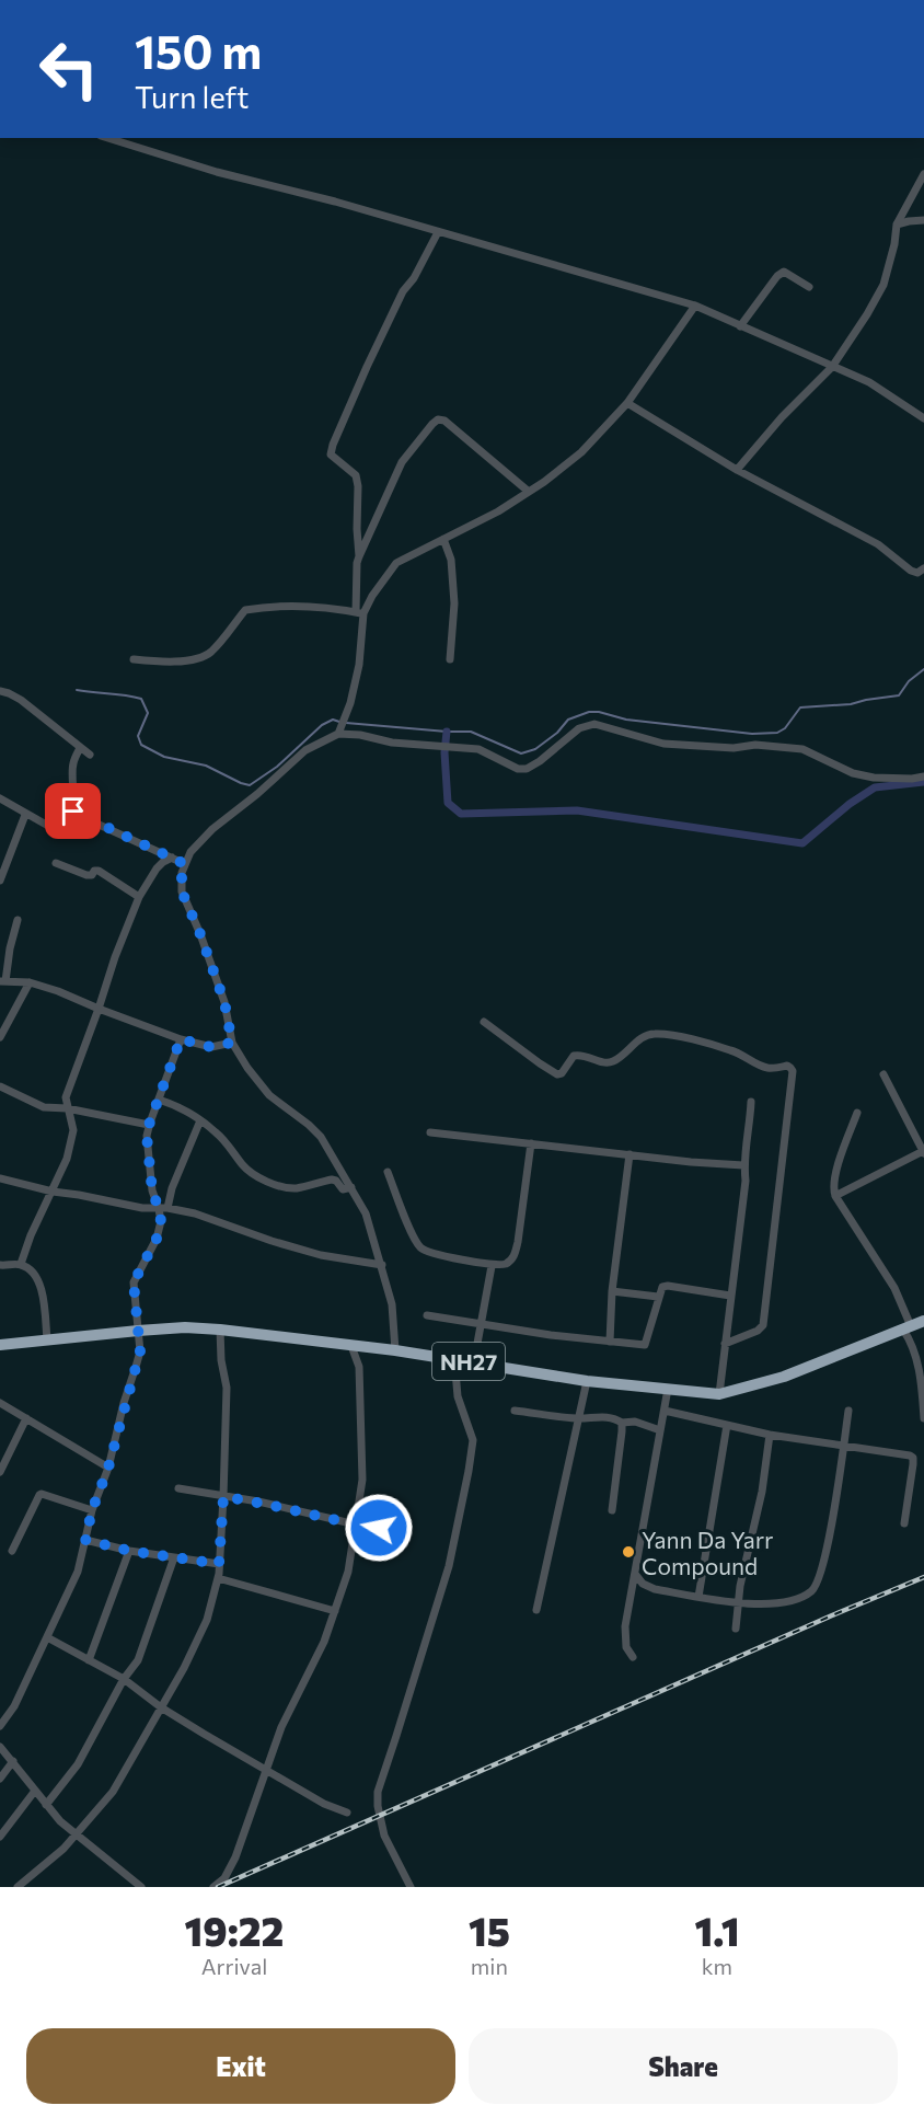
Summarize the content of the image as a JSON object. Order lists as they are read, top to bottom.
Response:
{
  "streets": {
    "highway": ["NH27"]
  },
  "places": ["Yann Da Yarr Compound"],
  "page": {
    "turn": ["150 m", "Turn left"],
    "eta": [
      "19:22",
      "Arrival",
      "15",
      "min",
      "1.1",
      "km"
    ],
    "buttons": ["Exit", "Share"]
  }
}
